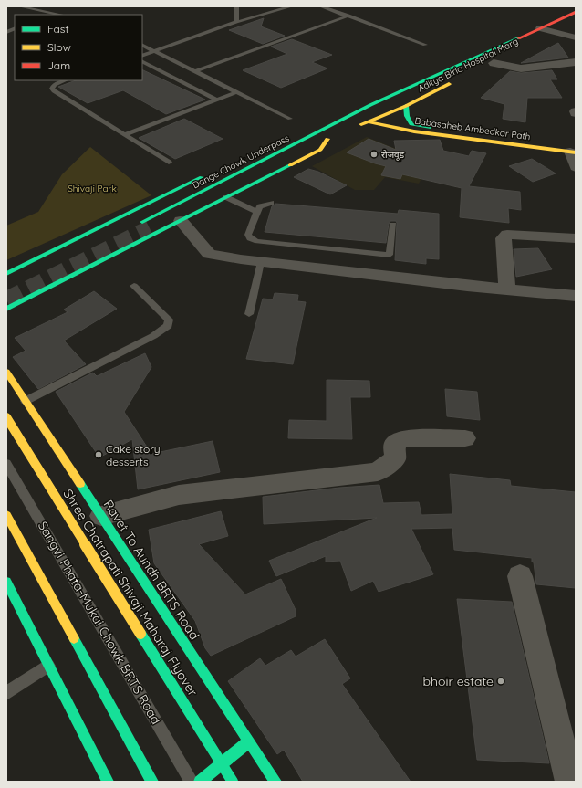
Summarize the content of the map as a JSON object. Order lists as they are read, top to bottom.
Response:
{
  "streets": {
    "main road": [
      "Aditya Birla Hospital Marg",
      "Babasaheb Ambedkar Path",
      "Dange Chowk Underpass",
      "Ravet To Aundh BRTS Road",
      "Shree Chatrapati Shivaji Maharaj Flyover"
    ],
    "lane": ["Sangvi Phata-Mukai Chowk BRTS Road"]
  },
  "crossings": [
    ["Aditya Birla Hospital Marg", "Babasaheb Ambedkar Path"],
    ["Aditya Birla Hospital Marg", "Dange Chowk Underpass"]
  ],
  "parks": ["Shivaji Park"],
  "places": ["रोजवूड", "Cake story desserts", "bhoir estate"],
  "legend": ["Fast", "Slow", "Jam"]
}
